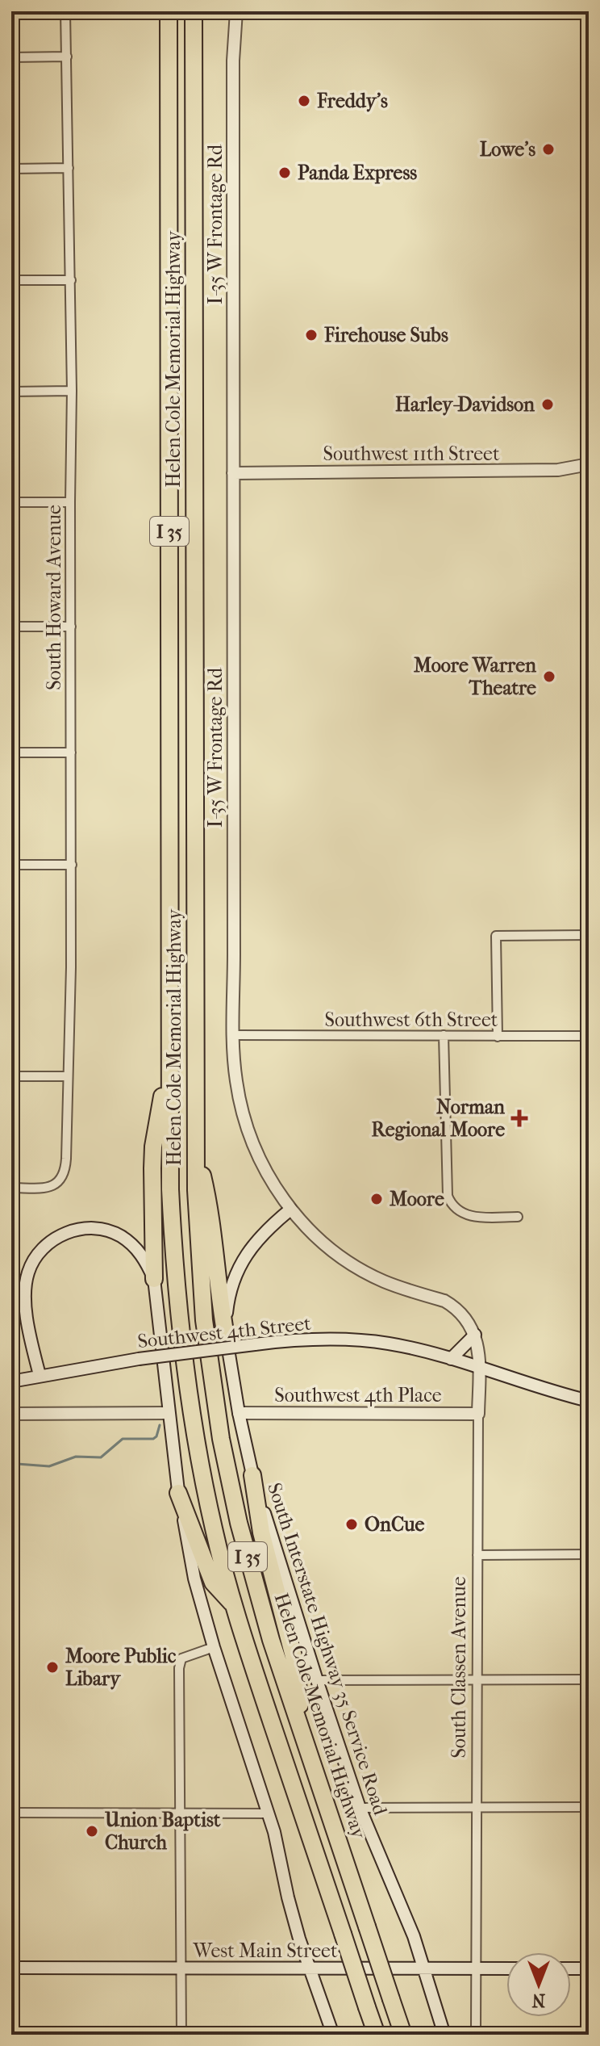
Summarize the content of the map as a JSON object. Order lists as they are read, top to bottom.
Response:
{
  "streets": {
    "highway": ["Helen Cole Memorial Highway", "I 35"],
    "main road": [
      "I-35 W Frontage Rd",
      "Southwest 11th Street",
      "Southwest 4th Street",
      "Southwest 4th Place",
      "South Interstate Highway 35 Service Road",
      "South Classen Avenue",
      "West Main Street"
    ],
    "street": ["South Howard Avenue", "Southwest 6th Street"]
  },
  "crossings": [
    ["I-35 W Frontage Rd", "Southwest 11th Street"],
    ["I-35 W Frontage Rd", "Southwest 6th Street"],
    ["I-35 W Frontage Rd", "Southwest 4th Street"],
    ["I-35 W Frontage Rd", "South Interstate Highway 35 Service Road"],
    ["I-35 W Frontage Rd", "South Classen Avenue"],
    ["Southwest 4th Street", "South Classen Avenue"],
    ["Southwest 4th Place", "South Interstate Highway 35 Service Road"],
    ["Southwest 4th Place", "South Classen Avenue"],
    ["South Interstate Highway 35 Service Road", "West Main Street"],
    ["South Classen Avenue", "West Main Street"]
  ],
  "places": {
    "other": [
      "Freddy's",
      "Lowe's",
      "Panda Express",
      "Firehouse Subs",
      "Harley-Davidson",
      "Moore Warren Theatre",
      "Moore",
      "OnCue",
      "Moore Public Libary",
      "Union Baptist Church"
    ],
    "health": ["Norman Regional Moore"]
  },
  "north": "bottom"
}
